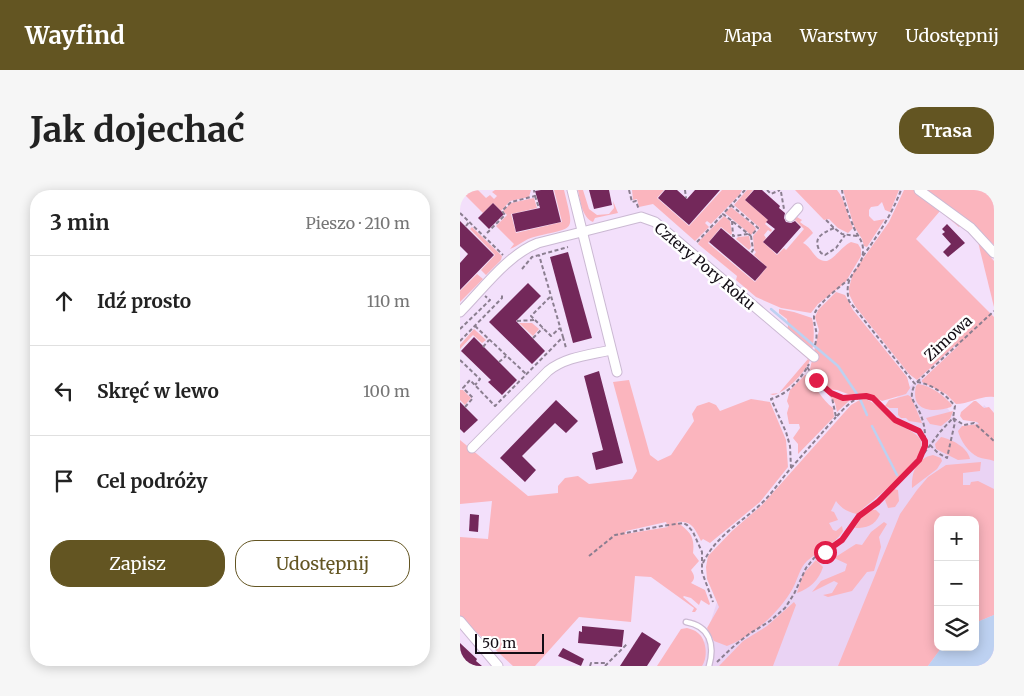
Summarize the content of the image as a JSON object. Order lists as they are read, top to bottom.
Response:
{
  "streets": {
    "street": ["Cztery Pory Roku"],
    "path": ["Zimowa"]
  },
  "scale_bar": "50 m",
  "page": {
    "header": "Wayfind",
    "nav": ["Mapa", "Warstwy", "Udostępnij"],
    "buttons": [
      "Trasa",
      ["Zapisz", "Udostępnij"]
    ],
    "title": "Jak dojechać",
    "heading": ["3 min", "Pieszo · 210 m"],
    "list": [
      ["Idź prosto", "110 m"],
      ["Skręć w lewo", "100 m"],
      "Cel podróży"
    ],
    "map_buttons": ["+", "−"],
    "scale": "50 m"
  }
}
